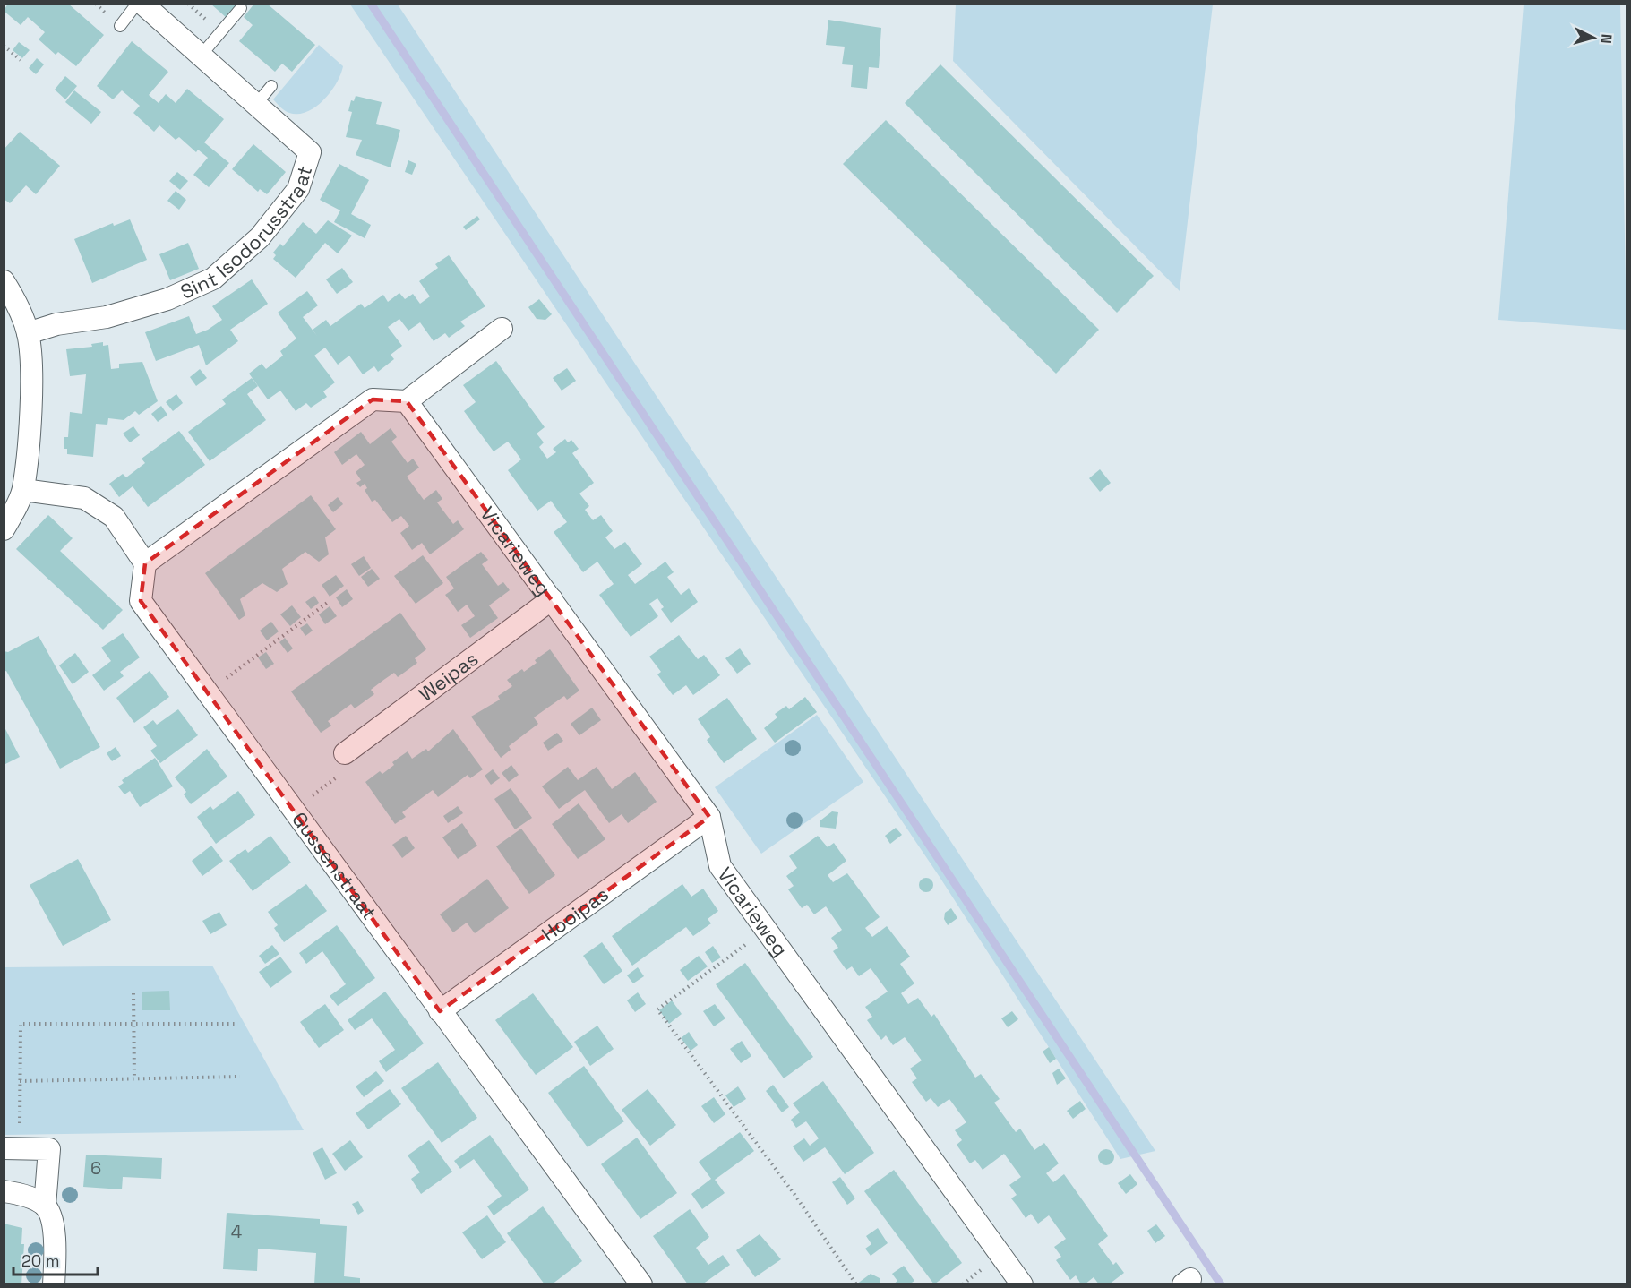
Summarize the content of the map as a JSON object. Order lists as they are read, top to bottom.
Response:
{
  "streets": {
    "street": [
      "Sint Isodorusstraat",
      "Vicarieweg",
      "Weipas",
      "Gussenstraat",
      "Hooipas"
    ]
  },
  "crossings": [
    ["Vicarieweg", "Weipas"],
    ["Vicarieweg", "Hooipas"],
    ["Gussenstraat", "Hooipas"]
  ],
  "house_numbers": ["6", "4"],
  "scale_bar": "20 m",
  "north": "right"
}
